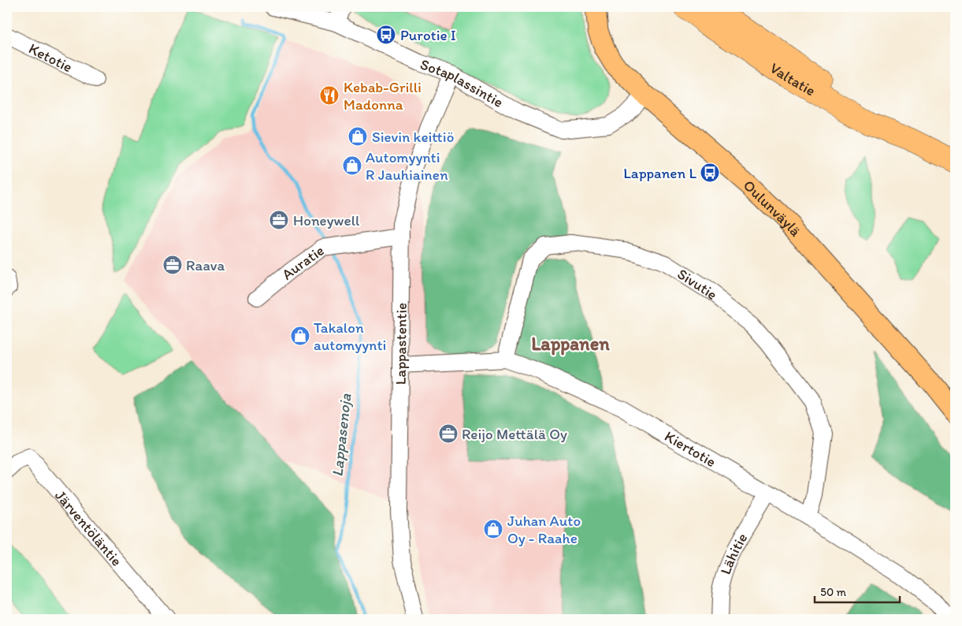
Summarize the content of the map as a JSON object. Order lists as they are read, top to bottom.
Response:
{
  "streets": {
    "highway": ["Valtatie"],
    "main road": ["Oulunväylä"],
    "street": [
      "Ketotie",
      "Sotaplassintie",
      "Auratie",
      "Sivutie",
      "Lappastentie",
      "Kiertotie",
      "Järventöläntie",
      "Lähitie"
    ]
  },
  "crossings": [
    ["Sotaplassintie", "Oulunväylä"],
    ["Sotaplassintie", "Lappastentie"],
    ["Auratie", "Lappastentie"],
    ["Sivutie", "Kiertotie"],
    ["Lappastentie", "Kiertotie"],
    ["Kiertotie", "Lähitie"]
  ],
  "districts": ["Lappanen"],
  "water": ["Lappasenoja"],
  "places": {
    "bus stop": ["Purotie I", "Lappanen L"],
    "restaurant": ["Kebab-Grilli Madonna"],
    "shop": [
      "Sievin keittiö",
      "Automyynti R Jauhiainen",
      "Takalon automyynti",
      "Juhan Auto Oy - Raahe"
    ],
    "office": ["Honeywell", "Raava", "Reijo Mettälä Oy"]
  },
  "scale_bar": "50 m"
}
